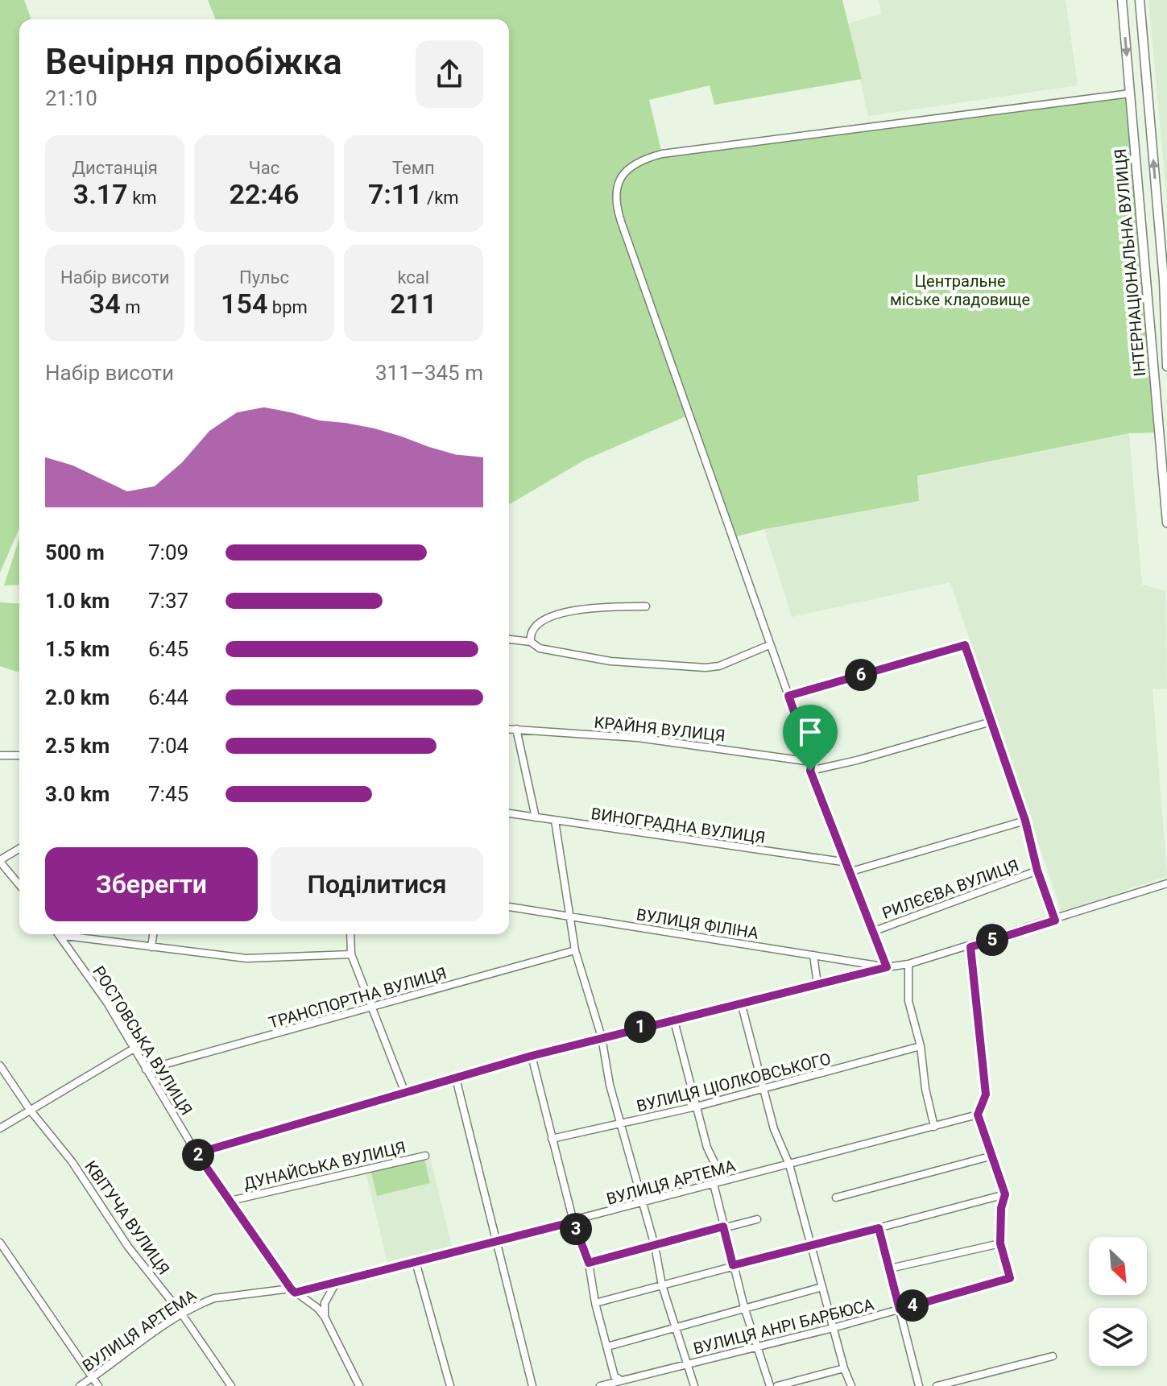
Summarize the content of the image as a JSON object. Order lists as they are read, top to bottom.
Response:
{
  "streets": {
    "main road": ["ІНТЕРНАЦІОНАЛЬНА ВУЛИЦЯ"],
    "street": [
      "КРАЙНЯ ВУЛИЦЯ",
      "ВИНОГРАДНА ВУЛИЦЯ",
      "РИЛЄЄВА ВУЛИЦЯ",
      "ВУЛИЦЯ ФІЛІНА",
      "ТРАНСПОРТНА ВУЛИЦЯ",
      "РОСТОВСЬКА ВУЛИЦЯ",
      "ВУЛИЦЯ ЦІОЛКОВСЬКОГО",
      "ДУНАЙСЬКА ВУЛИЦЯ",
      "ВУЛИЦЯ АРТЕМА",
      "КВІТУЧА ВУЛИЦЯ",
      "ВУЛИЦЯ АНРІ БАРБЮСА"
    ]
  },
  "crossings": [
    ["ТРАНСПОРТНА ВУЛИЦЯ", "РОСТОВСЬКА ВУЛИЦЯ"],
    ["РОСТОВСЬКА ВУЛИЦЯ", "ДУНАЙСЬКА ВУЛИЦЯ"],
    ["РОСТОВСЬКА ВУЛИЦЯ", "ВУЛИЦЯ АРТЕМА"],
    ["ВУЛИЦЯ АРТЕМА", "КВІТУЧА ВУЛИЦЯ"]
  ],
  "parks": ["Центральне міське кладовище"],
  "north": "bottom right",
  "page": {
    "heading": ["Вечірня пробіжка", "21:10"],
    "stats": [
      ["Дистанція", "3.17 km"],
      ["Час", "22:46"],
      ["Темп", "7:11 /km"],
      ["Набір висоти", "34 m"],
      ["Пульс", "154 bpm"],
      ["kcal", "211"]
    ],
    "chart": ["Набір висоти", "311–345 m"],
    "list": [
      {
        "name": "500 m",
        "note": "7:09"
      },
      {
        "name": "1.0 km",
        "note": "7:37"
      },
      {
        "name": "1.5 km",
        "note": "6:45"
      },
      {
        "name": "2.0 km",
        "note": "6:44"
      },
      {
        "name": "2.5 km",
        "note": "7:04"
      },
      {
        "name": "3.0 km",
        "note": "7:45"
      }
    ],
    "pins": [
      "6",
      "5",
      "1",
      "2",
      "3",
      "4"
    ],
    "buttons": ["Зберегти", "Поділитися"]
  }
}
